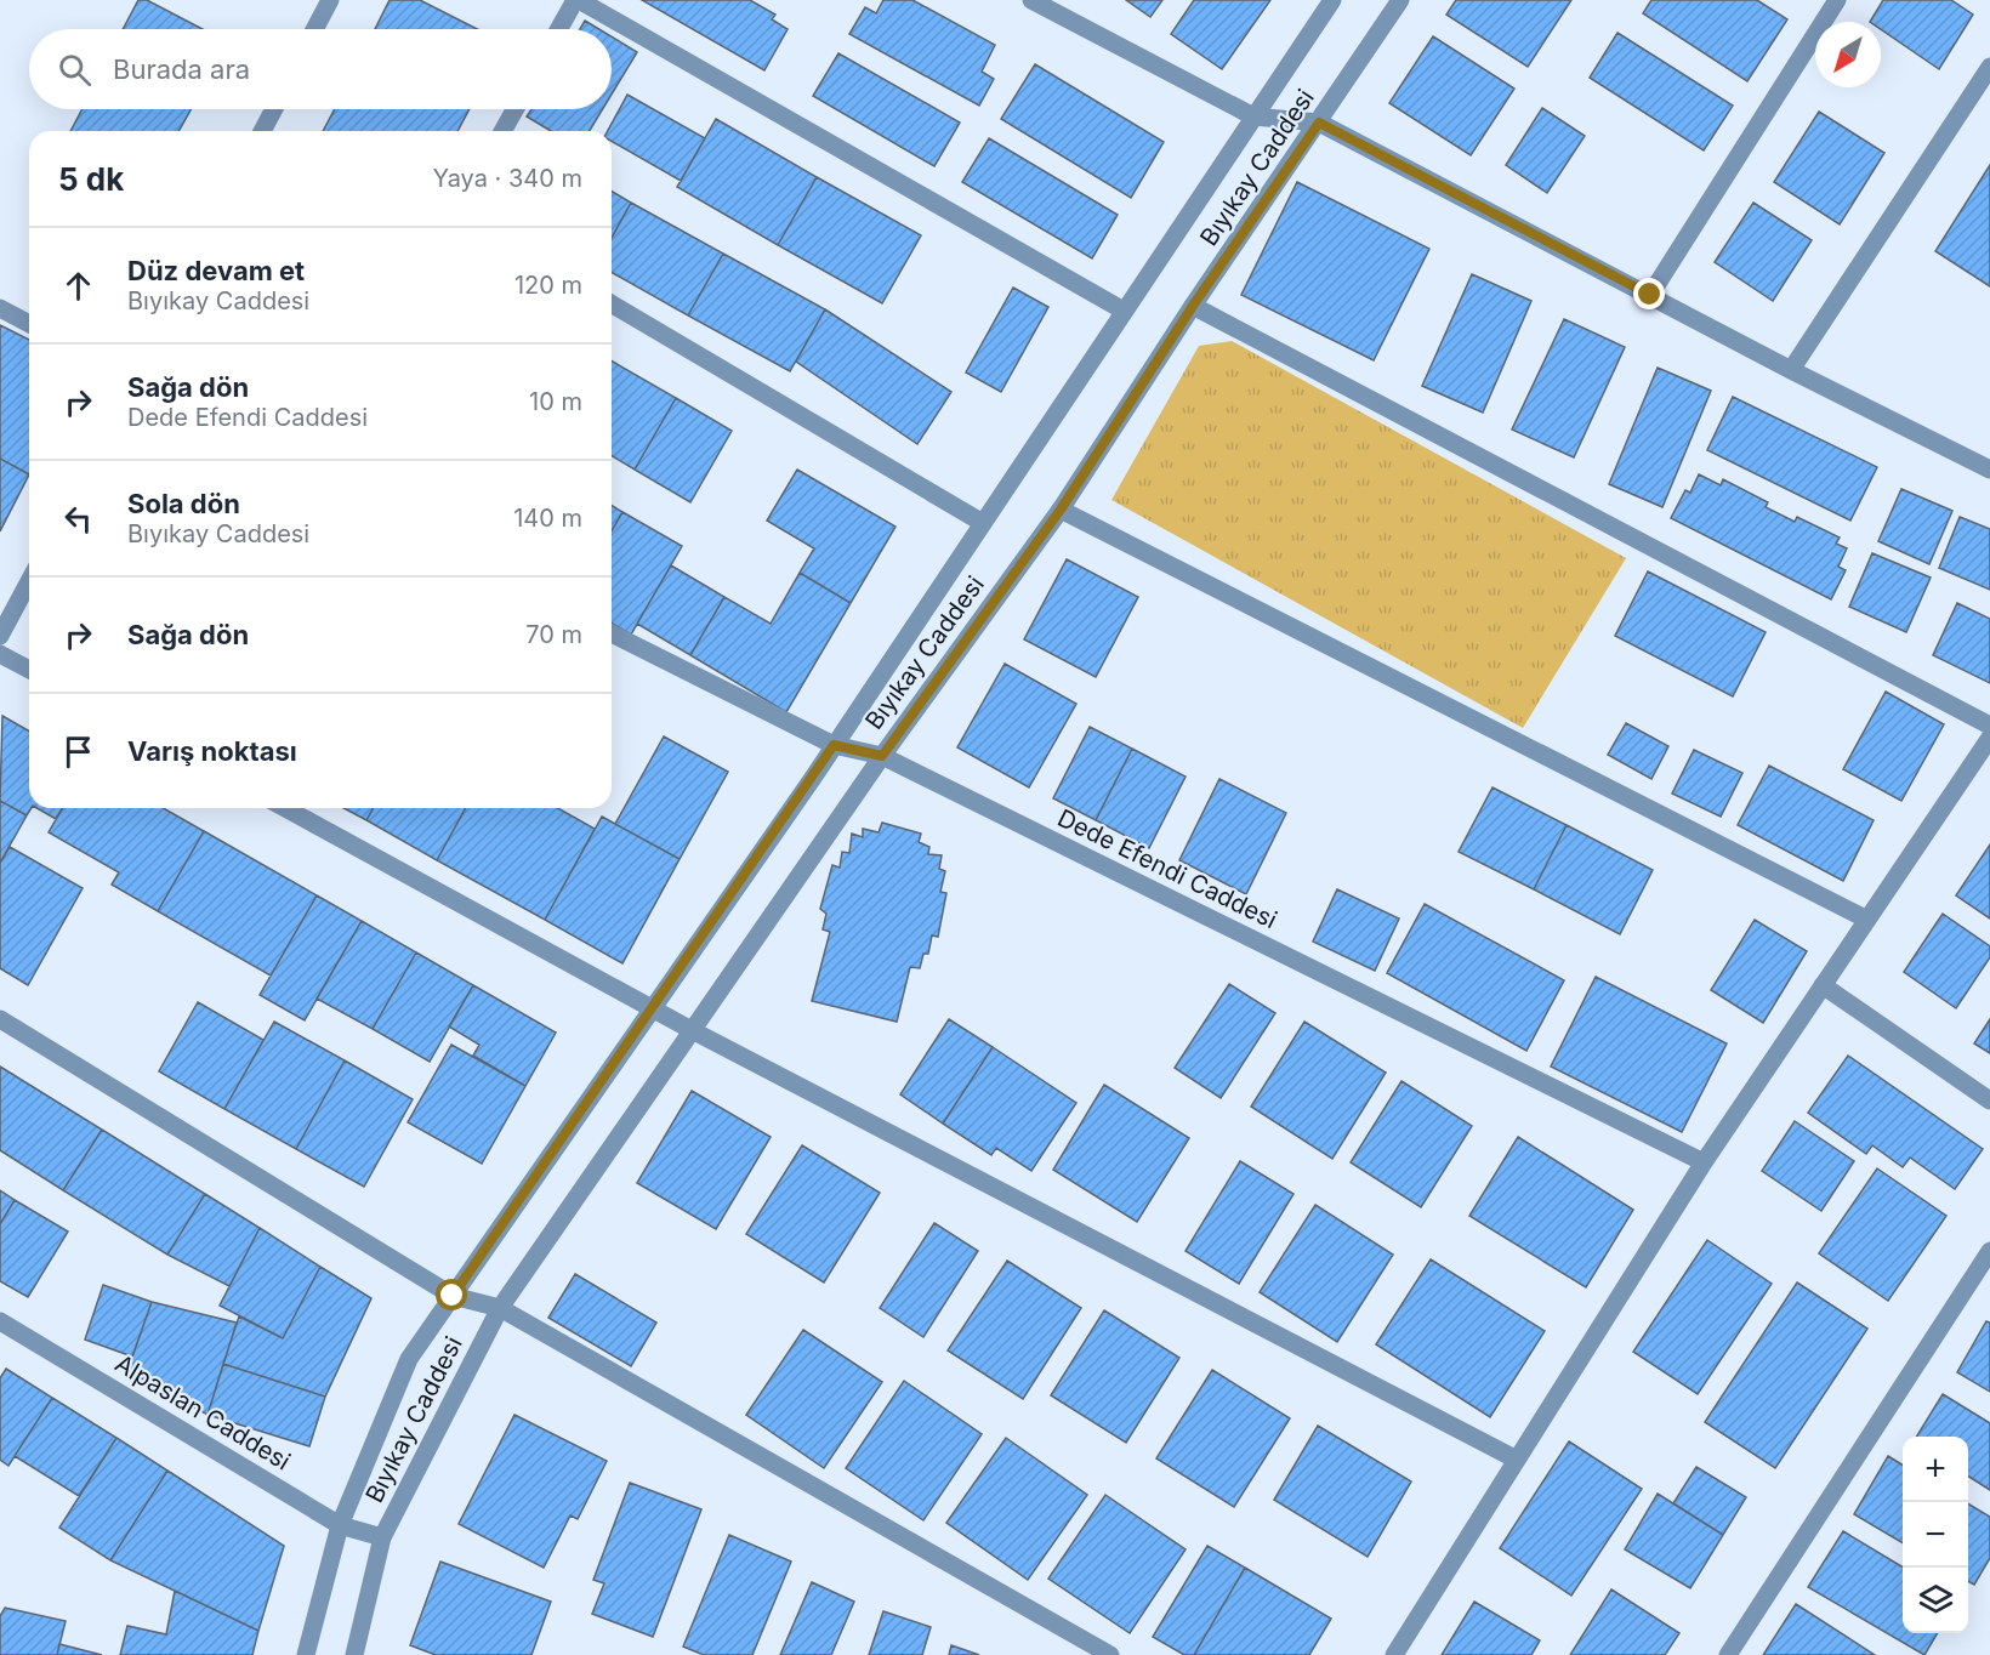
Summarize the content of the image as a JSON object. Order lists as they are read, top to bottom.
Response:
{
  "streets": {
    "street": ["Bıyıkay Caddesi", "Dede Efendi Caddesi", "Alpaslan Caddesi"]
  },
  "crossings": [
    ["Bıyıkay Caddesi", "Dede Efendi Caddesi"],
    ["Bıyıkay Caddesi", "Alpaslan Caddesi"]
  ],
  "north": "bottom left",
  "page": {
    "search": "Burada ara",
    "heading": ["5 dk", "Yaya · 340 m"],
    "list": [
      ["Düz devam et", "Bıyıkay Caddesi", "120 m"],
      ["Sağa dön", "Dede Efendi Caddesi", "10 m"],
      ["Sola dön", "Bıyıkay Caddesi", "140 m"],
      ["Sağa dön", "70 m"],
      "Varış noktası"
    ],
    "map_buttons": ["+", "−"]
  }
}
